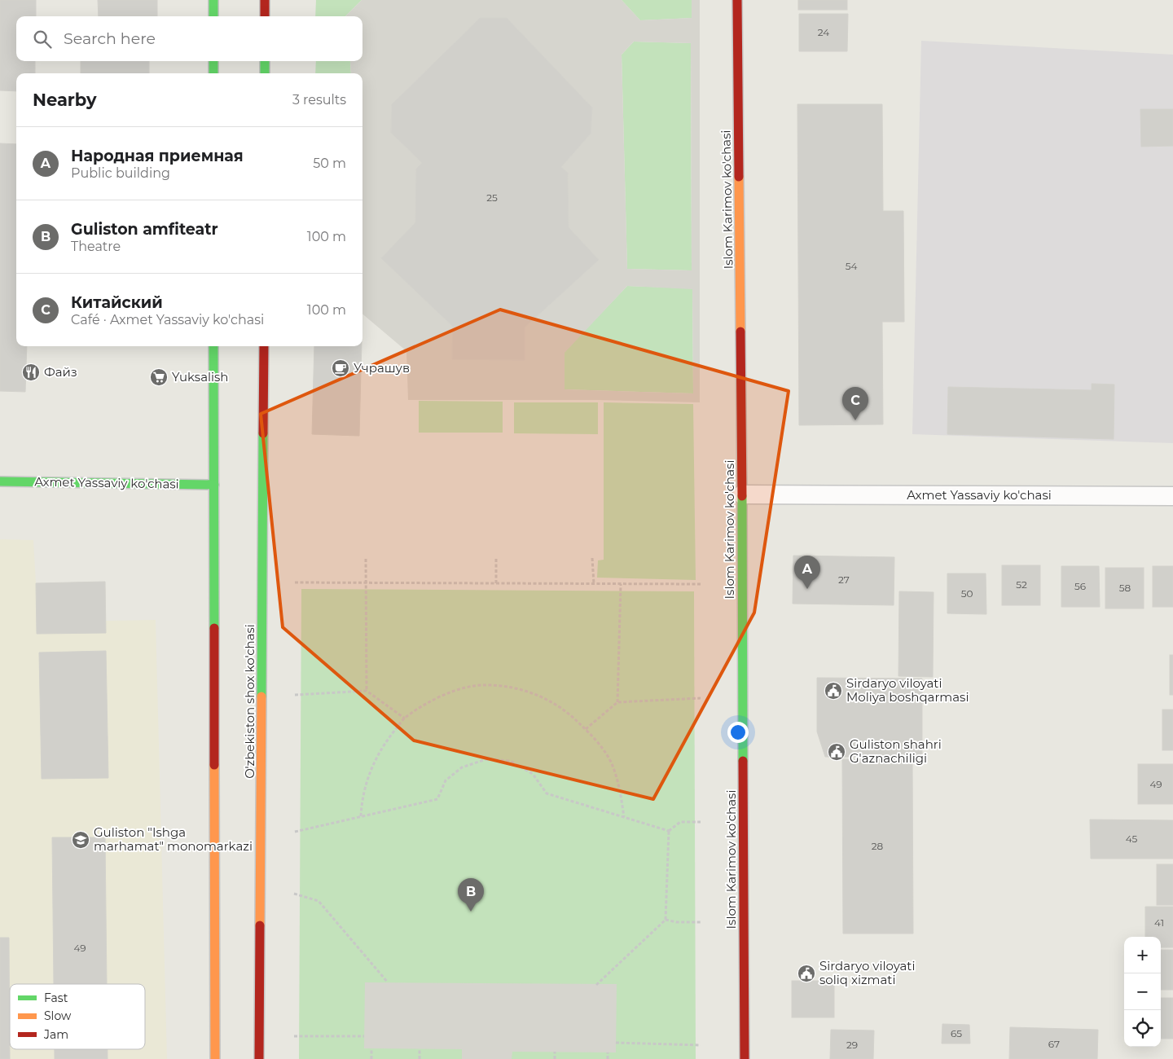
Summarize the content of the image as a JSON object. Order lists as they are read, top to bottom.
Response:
{
  "streets": {
    "main road": ["Islom Karimov ko'chasi", "Axmet Yassaviy ko'chasi", "O'zbekiston shox ko'chasi"]
  },
  "crossings": [
    ["Islom Karimov ko'chasi", "Axmet Yassaviy ko'chasi"]
  ],
  "places": {
    "cafe": ["Учрашув"],
    "restaurant": ["Файз"],
    "supermarket": ["Yuksalish"],
    "public building": ["Sirdaryo viloyati Moliya boshqarmasi", "Guliston shahri G'aznachiligi", "Sirdaryo viloyati soliq xizmati"],
    "school or university": ["Guliston \"Ishga marhamat\" monomarkazi"]
  },
  "house_numbers": [
    "24",
    "25",
    "54",
    "27",
    "52",
    "56",
    "58",
    "50",
    "49",
    "45",
    "28",
    "41",
    "49",
    "65",
    "67",
    "29"
  ],
  "legend": ["Fast", "Slow", "Jam"],
  "page": {
    "search": "Search here",
    "heading": ["Nearby", "3 results"],
    "list": [
      {
        "mark": "A",
        "name": "Народная приемная",
        "note": "Public building",
        "value": "50 m"
      },
      {
        "mark": "B",
        "name": "Guliston amfiteatr",
        "note": "Theatre",
        "value": "100 m"
      },
      {
        "mark": "C",
        "name": "Китайский",
        "note": "Café · Axmet Yassaviy ko'chasi",
        "value": "100 m"
      }
    ],
    "pins": ["C", "A", "B"],
    "map_buttons": ["+", "−"]
  }
}
